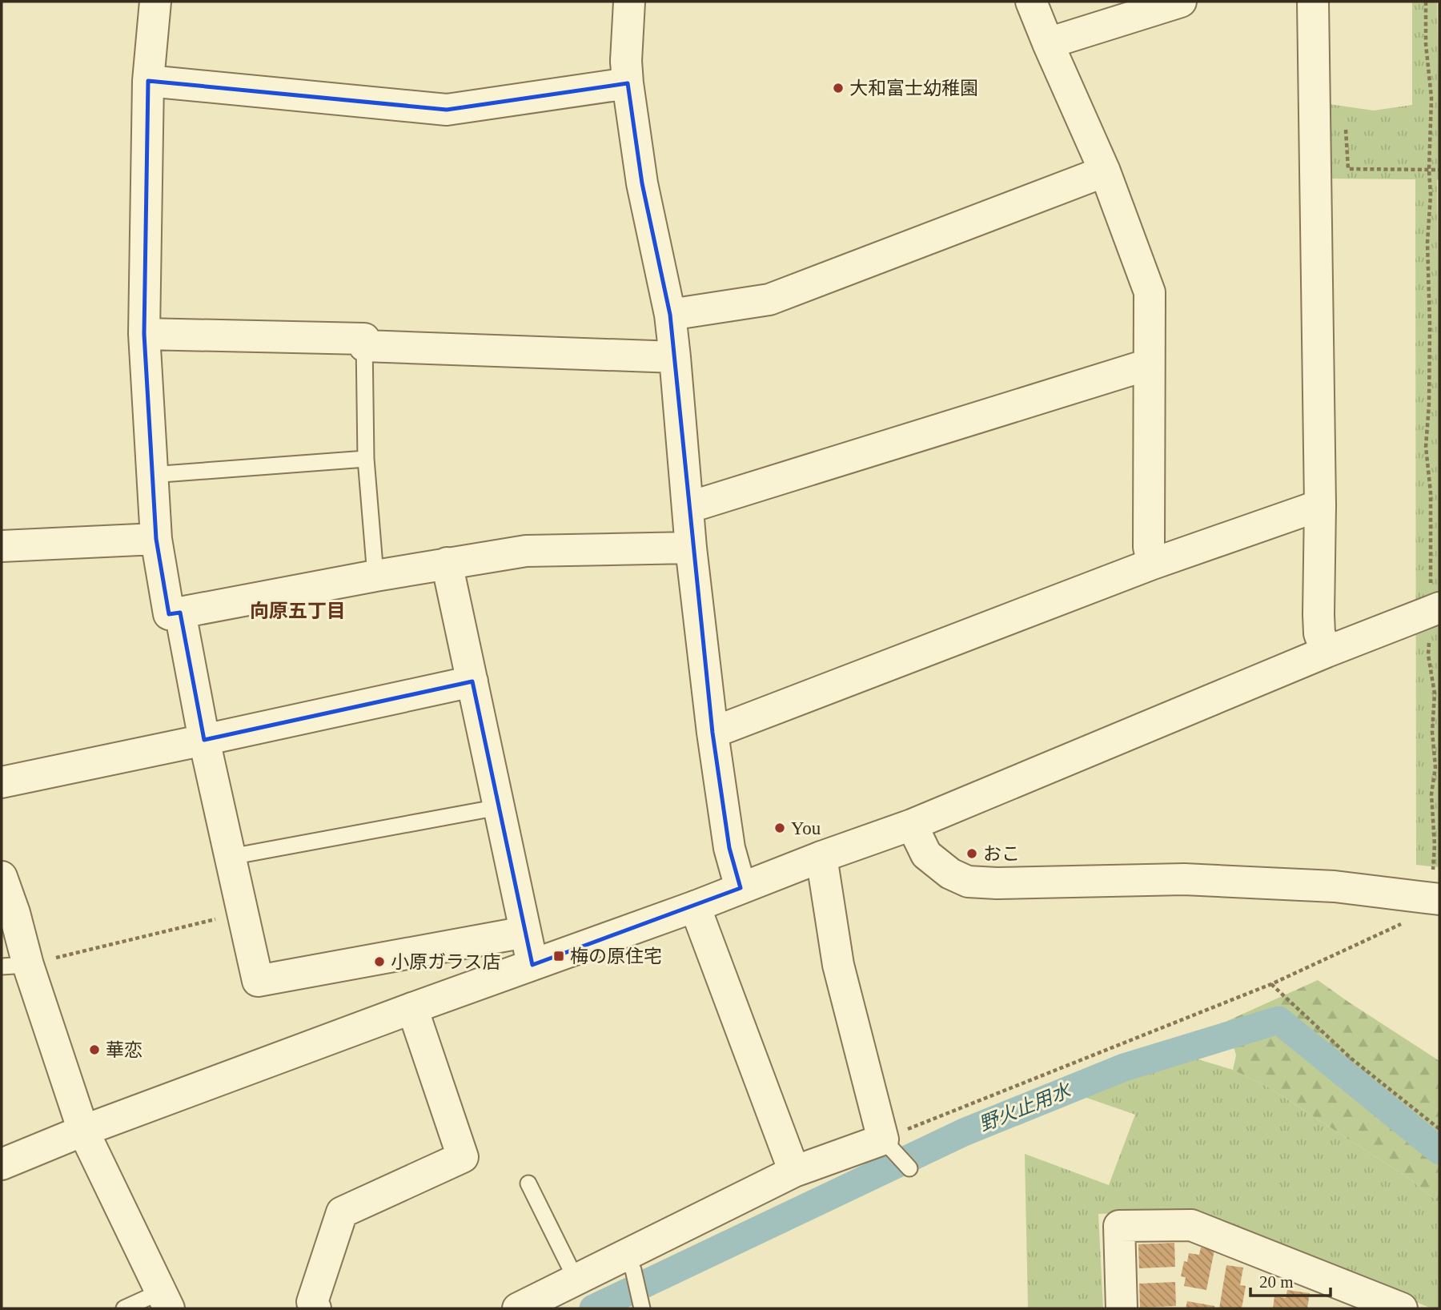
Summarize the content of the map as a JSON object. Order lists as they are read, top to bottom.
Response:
{
  "districts": ["向原五丁目"],
  "water": ["野火止用水"],
  "places": {
    "other": [
      "大和富士幼稚園",
      "You",
      "おこ",
      "小原ガラス店",
      "華恋"
    ],
    "transit": ["梅の原住宅"]
  },
  "scale_bar": "20 m"
}
